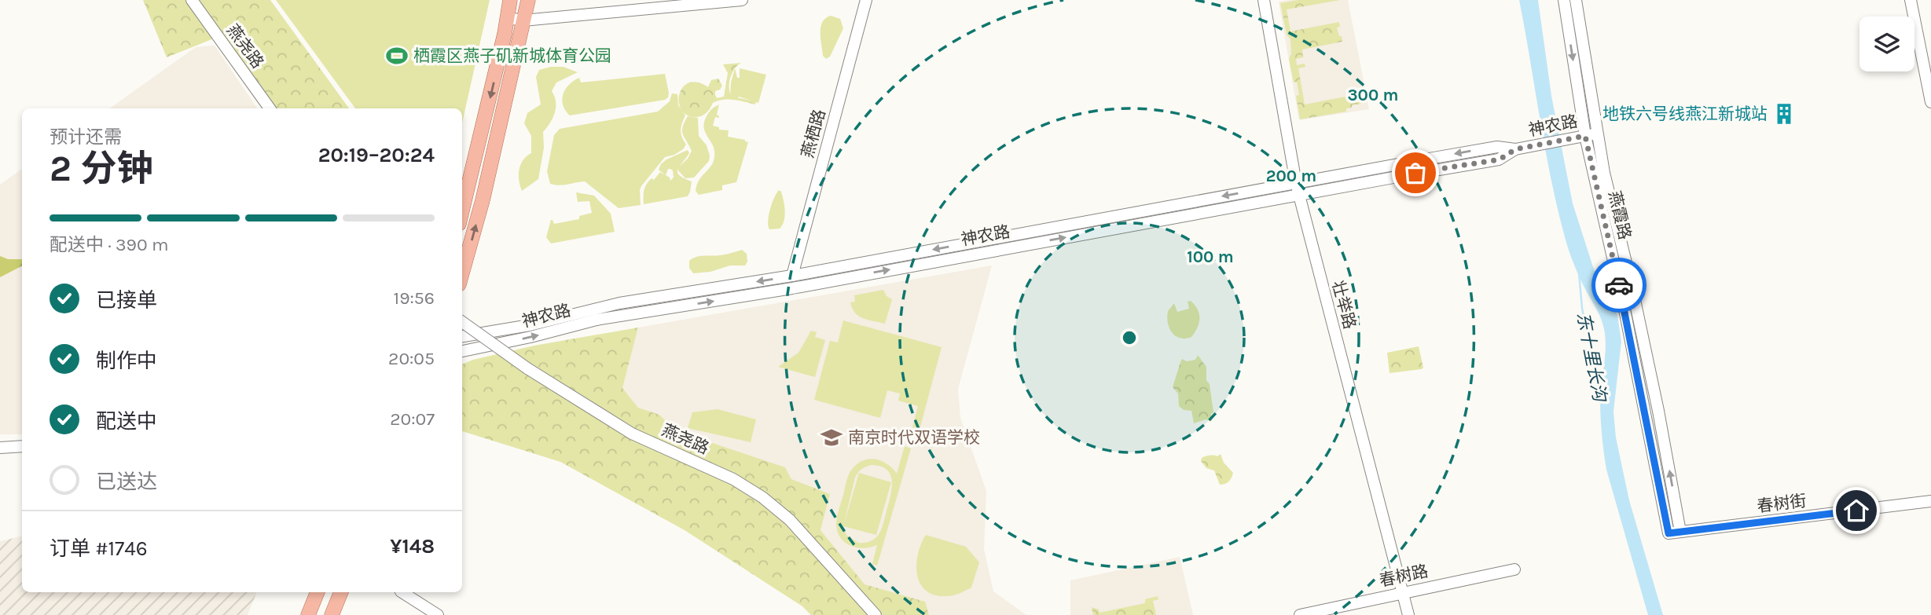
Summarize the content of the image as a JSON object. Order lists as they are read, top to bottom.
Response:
{
  "streets": {
    "street": [
      "燕尧路",
      "神农路",
      "燕栖路",
      "燕霞路",
      "壮举路",
      "春树街",
      "春树路"
    ]
  },
  "crossings": [
    ["神农路", "燕栖路"],
    ["神农路", "燕霞路"],
    ["神农路", "壮举路"],
    ["燕霞路", "春树街"],
    ["壮举路", "春树路"]
  ],
  "water": ["东十里长沟"],
  "places": {
    "sports": ["栖霞区燕子矶新城体育公园"],
    "building": ["地铁六号线燕江新城站"],
    "school or university": ["南京时代双语学校"]
  },
  "page": {
    "heading": ["2 分钟", "预计还需", "20:19–20:24"],
    "panel": ["订单 #1746", "¥148"],
    "bar": "配送中 · 390 m",
    "list": [
      ["已接单", "19:56"],
      ["制作中", "20:05"],
      ["配送中", "20:07"],
      "已送达"
    ]
  },
  "rings": ["300 m", "200 m", "100 m"]
}
